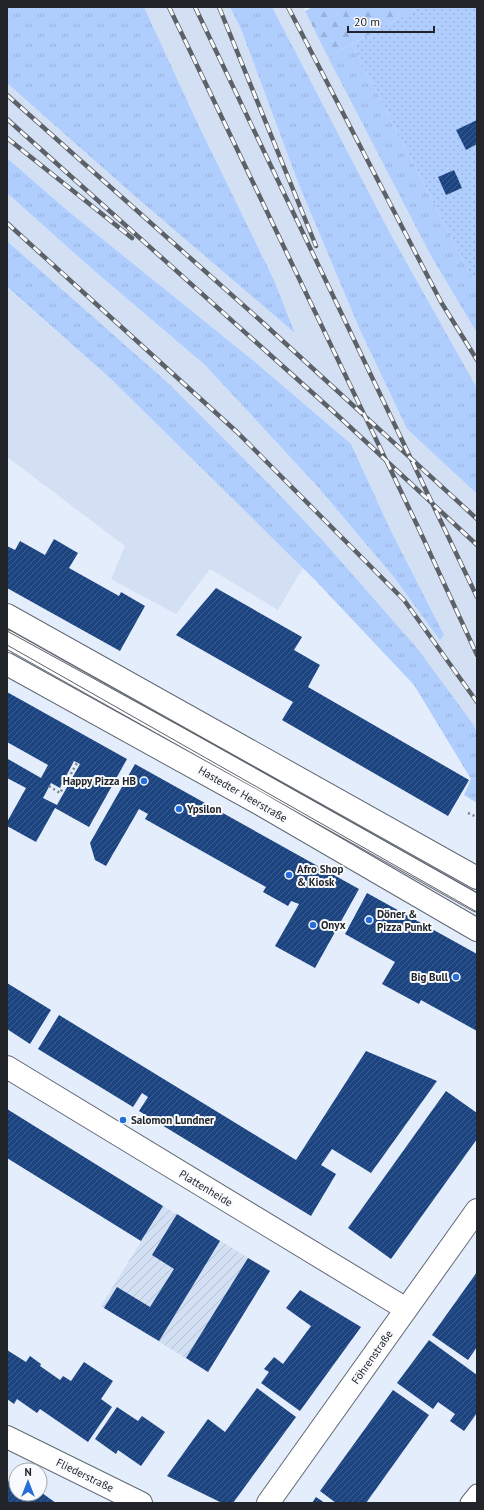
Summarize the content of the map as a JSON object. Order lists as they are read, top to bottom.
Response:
{
  "streets": {
    "main road": [
      "Hastedter Heerstraße",
      "Plattenheide",
      "Föhrenstraße",
      "Fliederstraße"
    ]
  },
  "crossings": [
    ["Plattenheide", "Föhrenstraße"]
  ],
  "places": [
    "Happy Pizza HB",
    "Ypsilon",
    "Afro Shop & Kiosk",
    "Döner & Pizza Punkt",
    "Onyx",
    "Big Bull",
    "Salomon Lundner"
  ],
  "scale_bar": "20 m",
  "north": "top"
}
